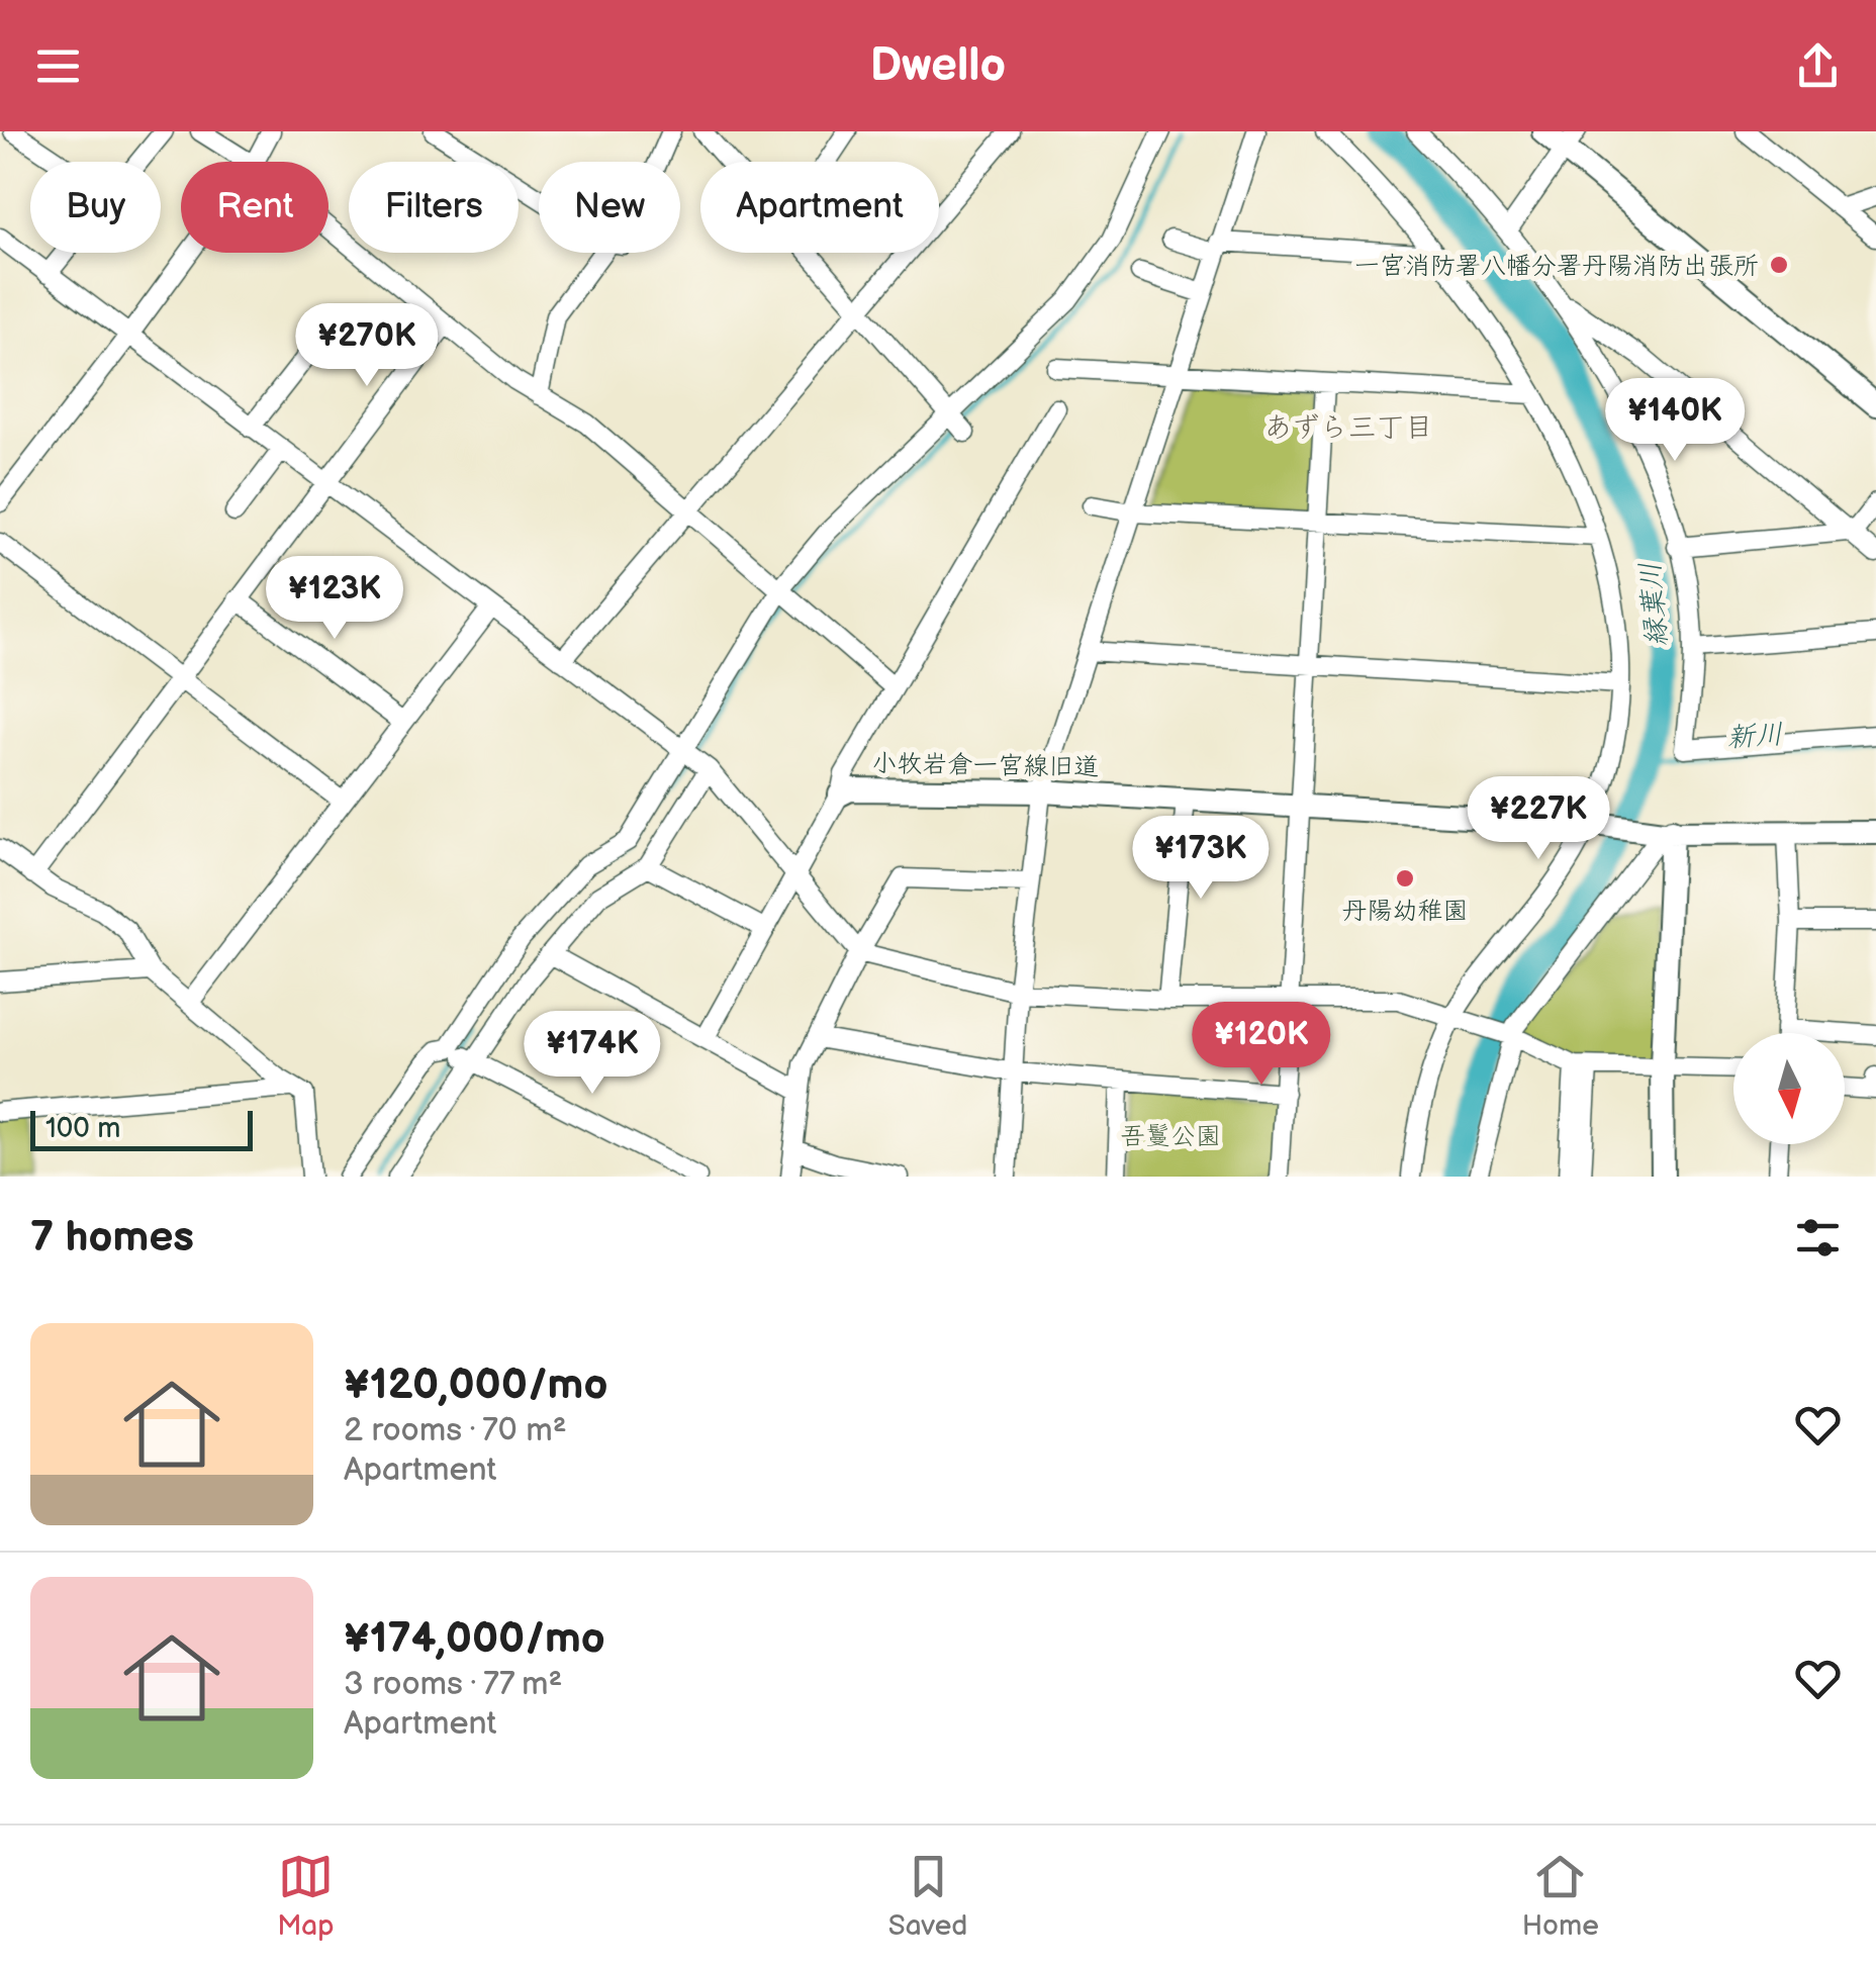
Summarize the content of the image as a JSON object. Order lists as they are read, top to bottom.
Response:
{
  "streets": {
    "street": ["小牧岩倉一宮線旧道"]
  },
  "districts": ["あずら三丁目"],
  "water": ["縁葉川", "新川"],
  "parks": ["吾鬘公園"],
  "places": ["一宮消防署八幡分署丹陽消防出張所", "丹陽幼稚園"],
  "scale_bar": "100 m",
  "north": "bottom",
  "page": {
    "header": "Dwello",
    "chip": [
      "Buy",
      "Rent",
      "Filters",
      "New",
      "Apartment"
    ],
    "price": [
      "¥270K",
      "¥140K",
      "¥123K",
      "¥227K",
      "¥173K",
      "¥120K",
      "¥174K"
    ],
    "scale": "100 m",
    "heading": "7 homes",
    "list": [
      {
        "name": "¥120,000/mo",
        "note": "2 rooms · 70 m² · Apartment"
      },
      {
        "name": "¥174,000/mo",
        "note": "3 rooms · 77 m² · Apartment"
      }
    ],
    "tabs": ["Map", "Saved", "Home"]
  }
}
